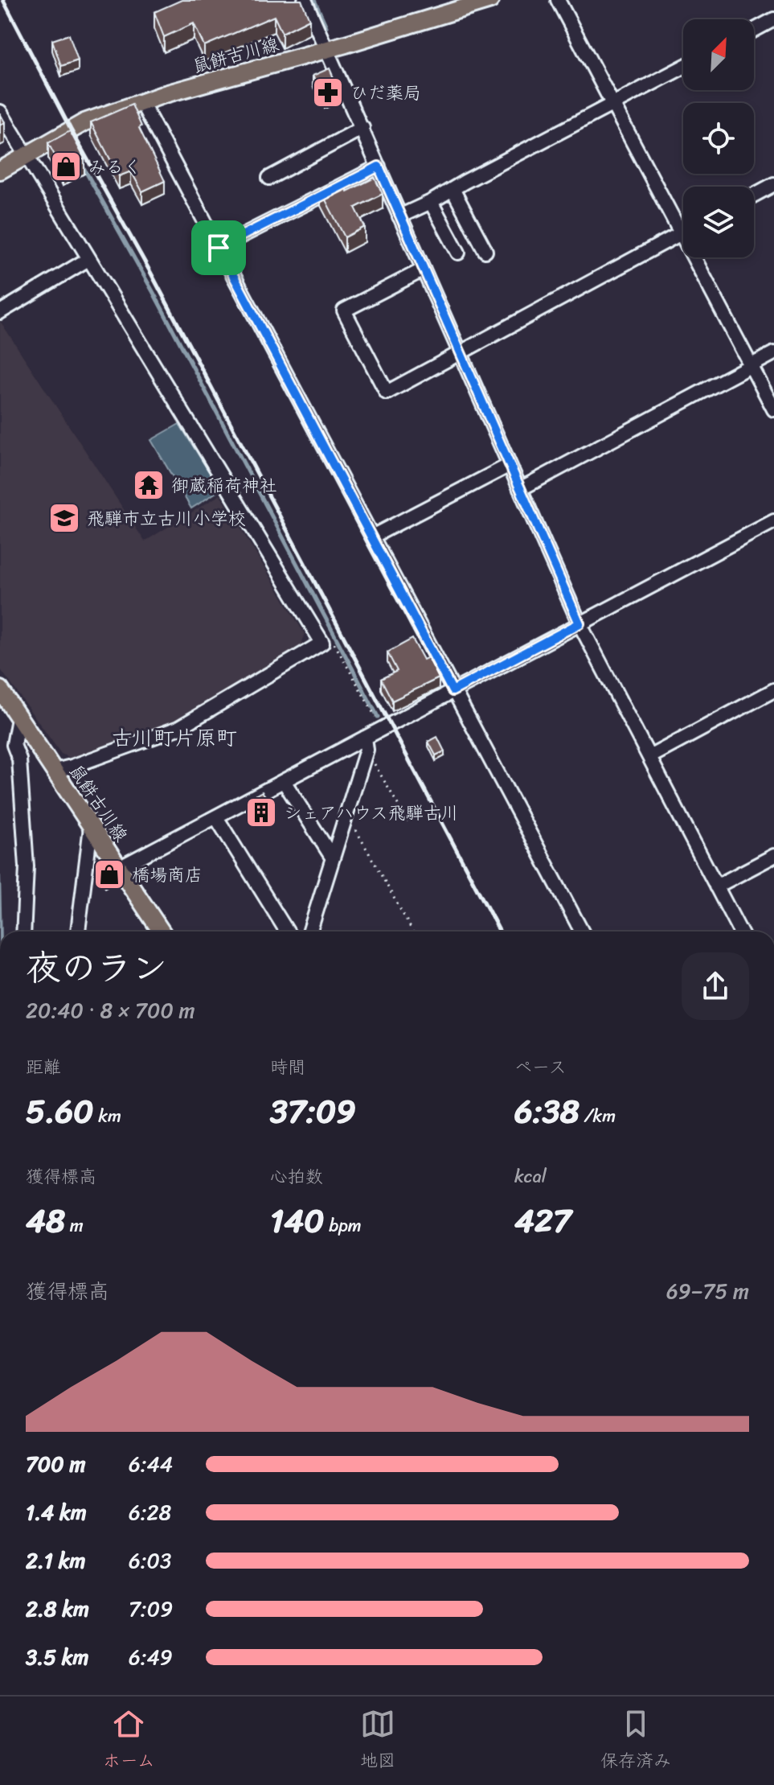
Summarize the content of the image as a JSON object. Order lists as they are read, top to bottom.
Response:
{
  "streets": {
    "main road": ["鼠餅古川線"]
  },
  "districts": ["古川町片原町"],
  "places": {
    "pharmacy": ["ひだ薬局"],
    "shop": ["みるく", "橋場商店"],
    "temple": ["御蔵稲荷神社"],
    "school or university": ["飛騨市立古川小学校"],
    "building": ["シェアハウス飛騨古川"]
  },
  "north": "top right",
  "page": {
    "heading": ["夜のラン", "20:40 · 8 × 700 m"],
    "stats": [
      ["距離", "5.60 km"],
      ["時間", "37:09"],
      ["ペース", "6:38 /km"],
      ["獲得標高", "48 m"],
      ["心拍数", "140 bpm"],
      ["kcal", "427"]
    ],
    "chart": ["獲得標高", "69–75 m"],
    "list": [
      {
        "name": "700 m",
        "note": "6:44"
      },
      {
        "name": "1.4 km",
        "note": "6:28"
      },
      {
        "name": "2.1 km",
        "note": "6:03"
      },
      {
        "name": "2.8 km",
        "note": "7:09"
      },
      {
        "name": "3.5 km",
        "note": "6:49"
      }
    ],
    "tabs": ["ホーム", "地図", "保存済み"]
  }
}
